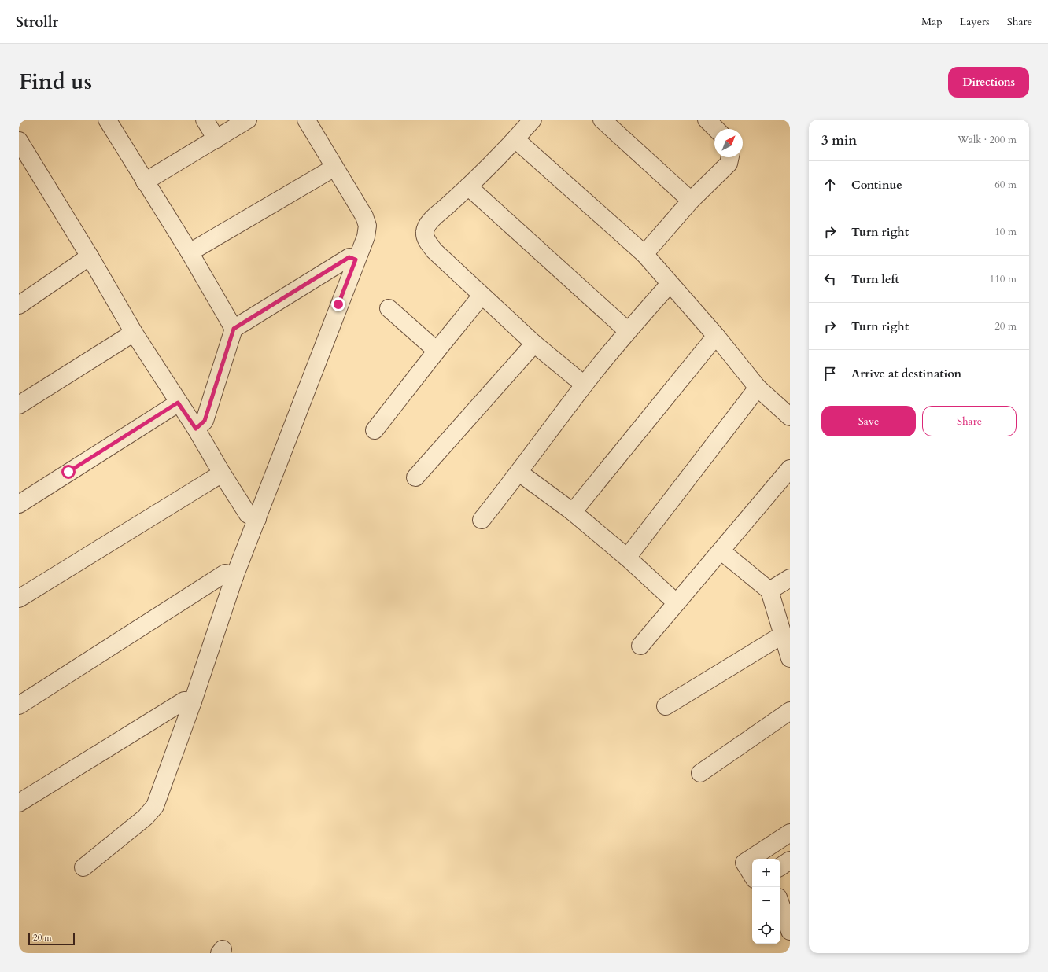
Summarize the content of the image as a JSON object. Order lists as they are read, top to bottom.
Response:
{
  "scale_bar": "20 m",
  "north": "top right",
  "page": {
    "header": "Strollr",
    "nav": ["Map", "Layers", "Share"],
    "title": "Find us",
    "buttons": [
      "Directions",
      ["Save", "Share"]
    ],
    "heading": ["3 min", "Walk · 200 m"],
    "list": [
      ["Continue", "60 m"],
      ["Turn right", "10 m"],
      ["Turn left", "110 m"],
      ["Turn right", "20 m"],
      "Arrive at destination"
    ],
    "map_buttons": ["+", "−"],
    "scale": "20 m"
  }
}
